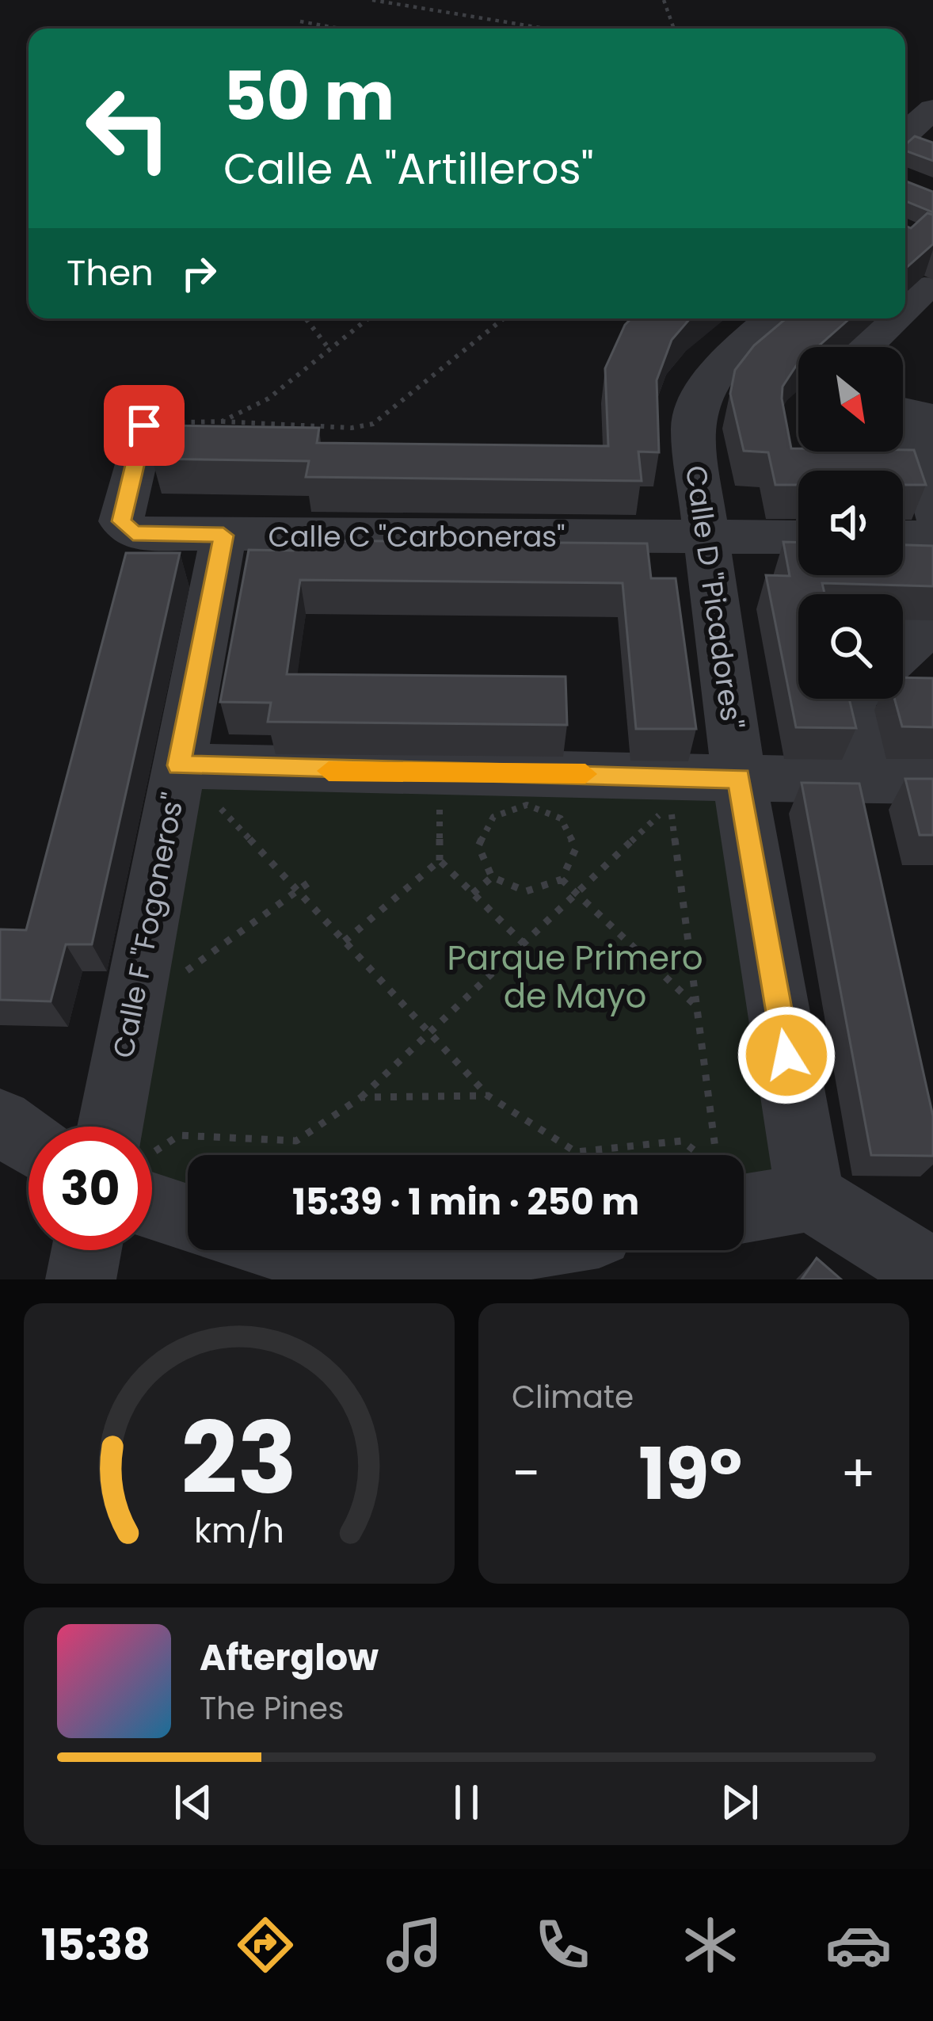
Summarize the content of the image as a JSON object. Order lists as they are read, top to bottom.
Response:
{
  "streets": {
    "street": ["Calle C \"Carboneras\"", "Calle D \"Picadores\"", "Calle F \"Fogoneros\""]
  },
  "crossings": [
    ["Calle C \"Carboneras\"", "Calle D \"Picadores\""],
    ["Calle C \"Carboneras\"", "Calle F \"Fogoneros\""]
  ],
  "parks": ["Parque Primero de Mayo"],
  "north": "bottom right",
  "page": {
    "turn": ["50 m", "Calle A \"Artilleros\""],
    "then": "Then",
    "limit": "30",
    "trip": "15:39 · 1 min · 250 m",
    "tile": "Climate",
    "heat": ["−", "19°", "+"],
    "song": ["Afterglow", "The Pines"],
    "tabs": "15:38",
    "gauge": ["23", "km/h"]
  }
}
